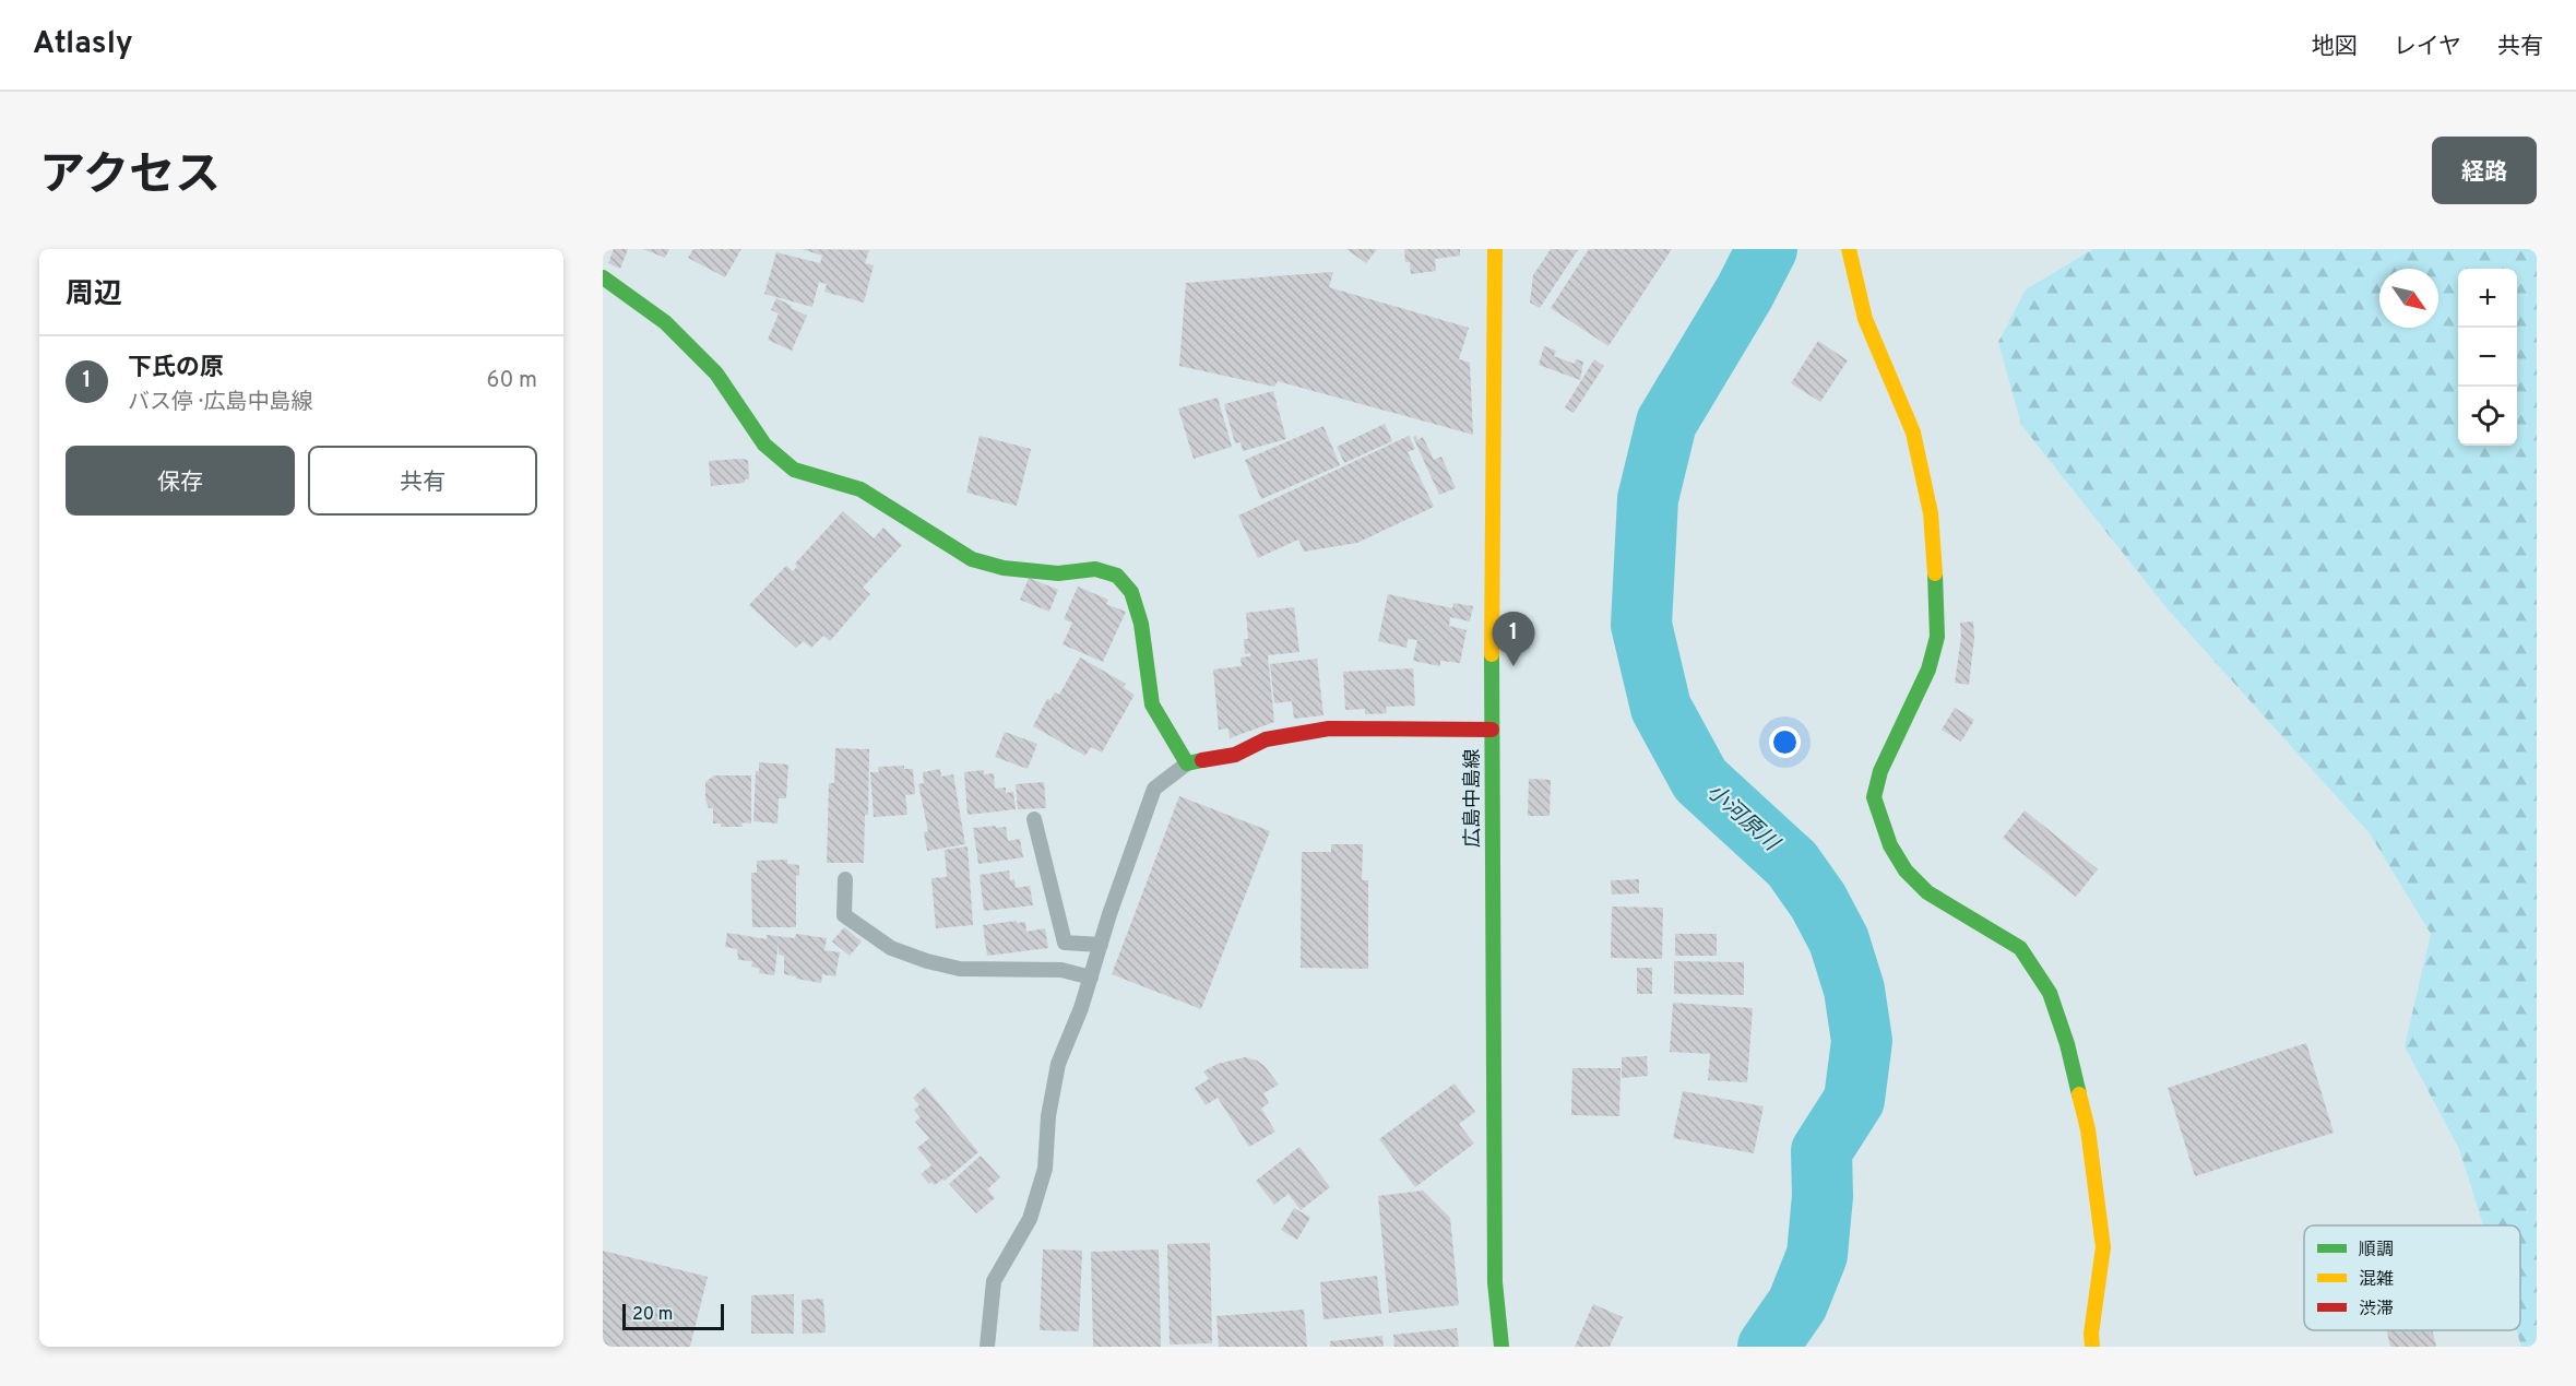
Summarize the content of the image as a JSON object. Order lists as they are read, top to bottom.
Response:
{
  "streets": {
    "street": ["広島中島線"]
  },
  "water": ["小河原川"],
  "legend": ["順調", "混雑", "渋滞"],
  "scale_bar": "20 m",
  "north": "bottom right",
  "page": {
    "header": "Atlasly",
    "nav": ["地図", "レイヤ", "共有"],
    "title": "アクセス",
    "buttons": [
      "経路",
      ["保存", "共有"]
    ],
    "heading": "周辺",
    "map_buttons": ["+", "−"],
    "list": [
      {
        "mark": "1",
        "name": "下氏の原",
        "note": "バス停 · 広島中島線",
        "value": "60 m"
      }
    ],
    "pins": "1",
    "scale": "20 m"
  }
}
